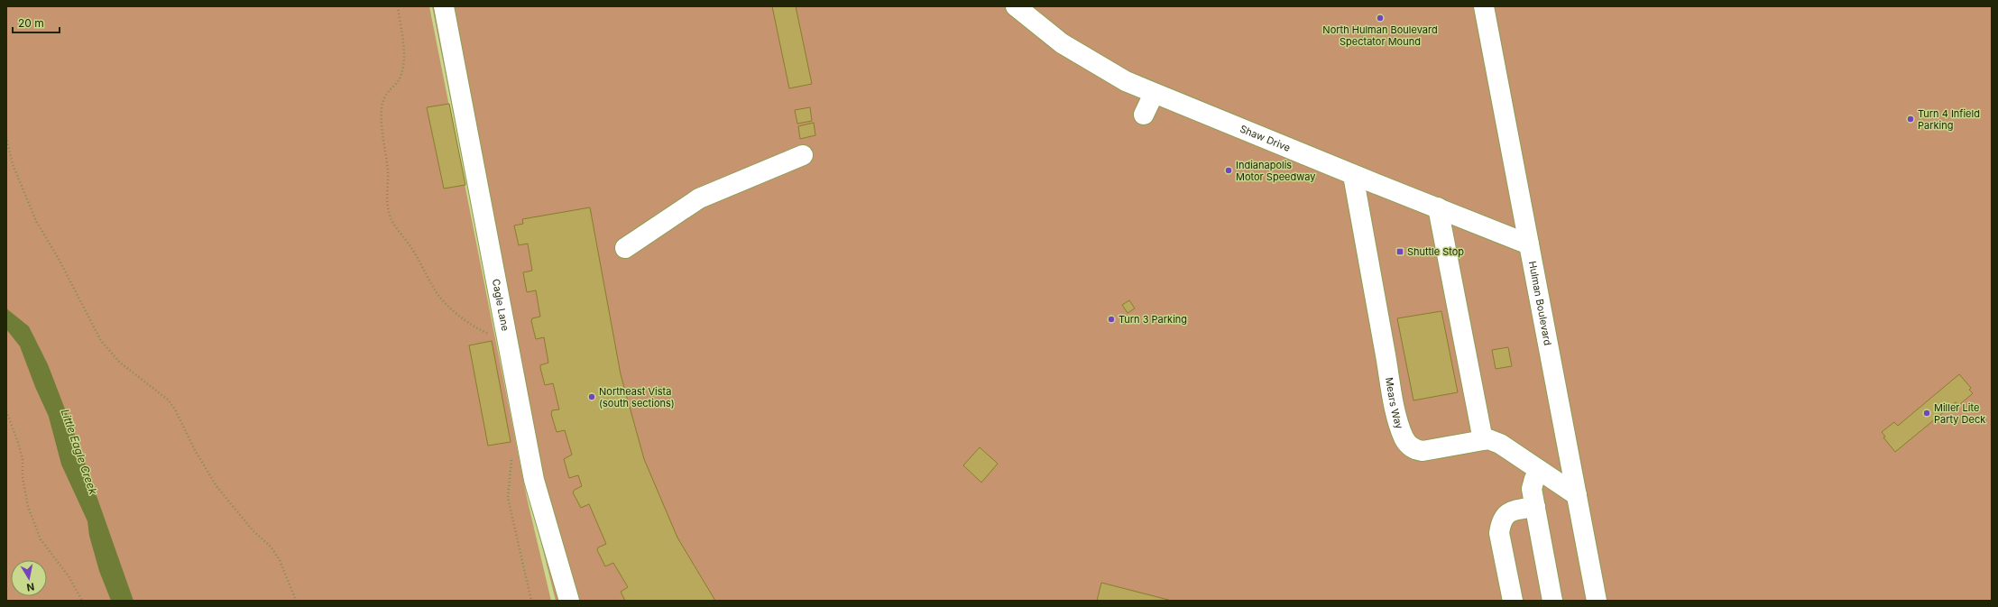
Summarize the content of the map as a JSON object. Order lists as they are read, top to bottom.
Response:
{
  "streets": {
    "street": [
      "Shaw Drive",
      "Hulman Boulevard",
      "Cagle Lane",
      "Mears Way"
    ]
  },
  "crossings": [
    ["Shaw Drive", "Hulman Boulevard"],
    ["Shaw Drive", "Mears Way"],
    ["Hulman Boulevard", "Mears Way"]
  ],
  "water": ["Little Eagle Creek"],
  "places": {
    "other": [
      "North Hulman Boulevard Spectator Mound",
      "Turn 4 Infield Parking",
      "Indianapolis Motor Speedway",
      "Turn 3 Parking",
      "Northeast Vista (south sections)",
      "Miller Lite Party Deck"
    ],
    "transit": ["Shuttle Stop"]
  },
  "scale_bar": "20 m",
  "north": "bottom"
}
